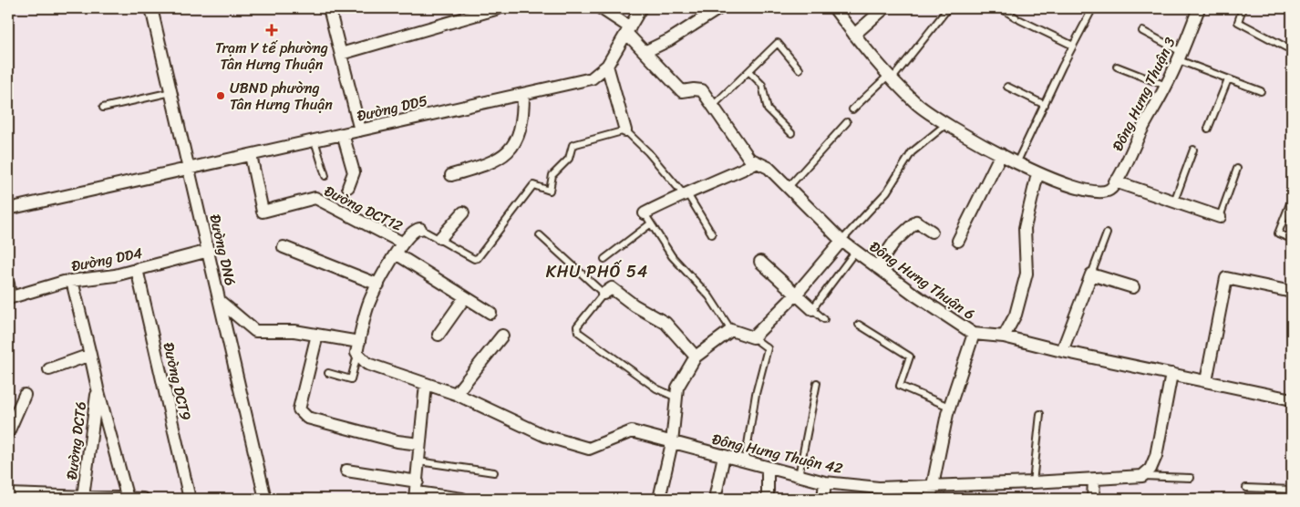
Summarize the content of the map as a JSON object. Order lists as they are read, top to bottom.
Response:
{
  "streets": {
    "street": [
      "Đông Hưng Thuận 3",
      "Đường DD5",
      "Đường DCT12",
      "Đường DN6",
      "Đường DD4",
      "Đông Hưng Thuận 6",
      "Đường DCT9",
      "Đường DCT6",
      "Đông Hưng Thuận 42"
    ]
  },
  "crossings": [
    ["Đường DD5", "Đường DCT12"],
    ["Đường DD5", "Đường DN6"],
    ["Đường DD5", "Đông Hưng Thuận 6"],
    ["Đường DN6", "Đường DD4"],
    ["Đường DD4", "Đường DCT9"]
  ],
  "districts": ["KHU PHỐ 54"],
  "places": {
    "health": ["Trạm Y tế phường Tân Hưng Thuận"],
    "other": ["UBND phường Tân Hưng Thuận"]
  }
}
